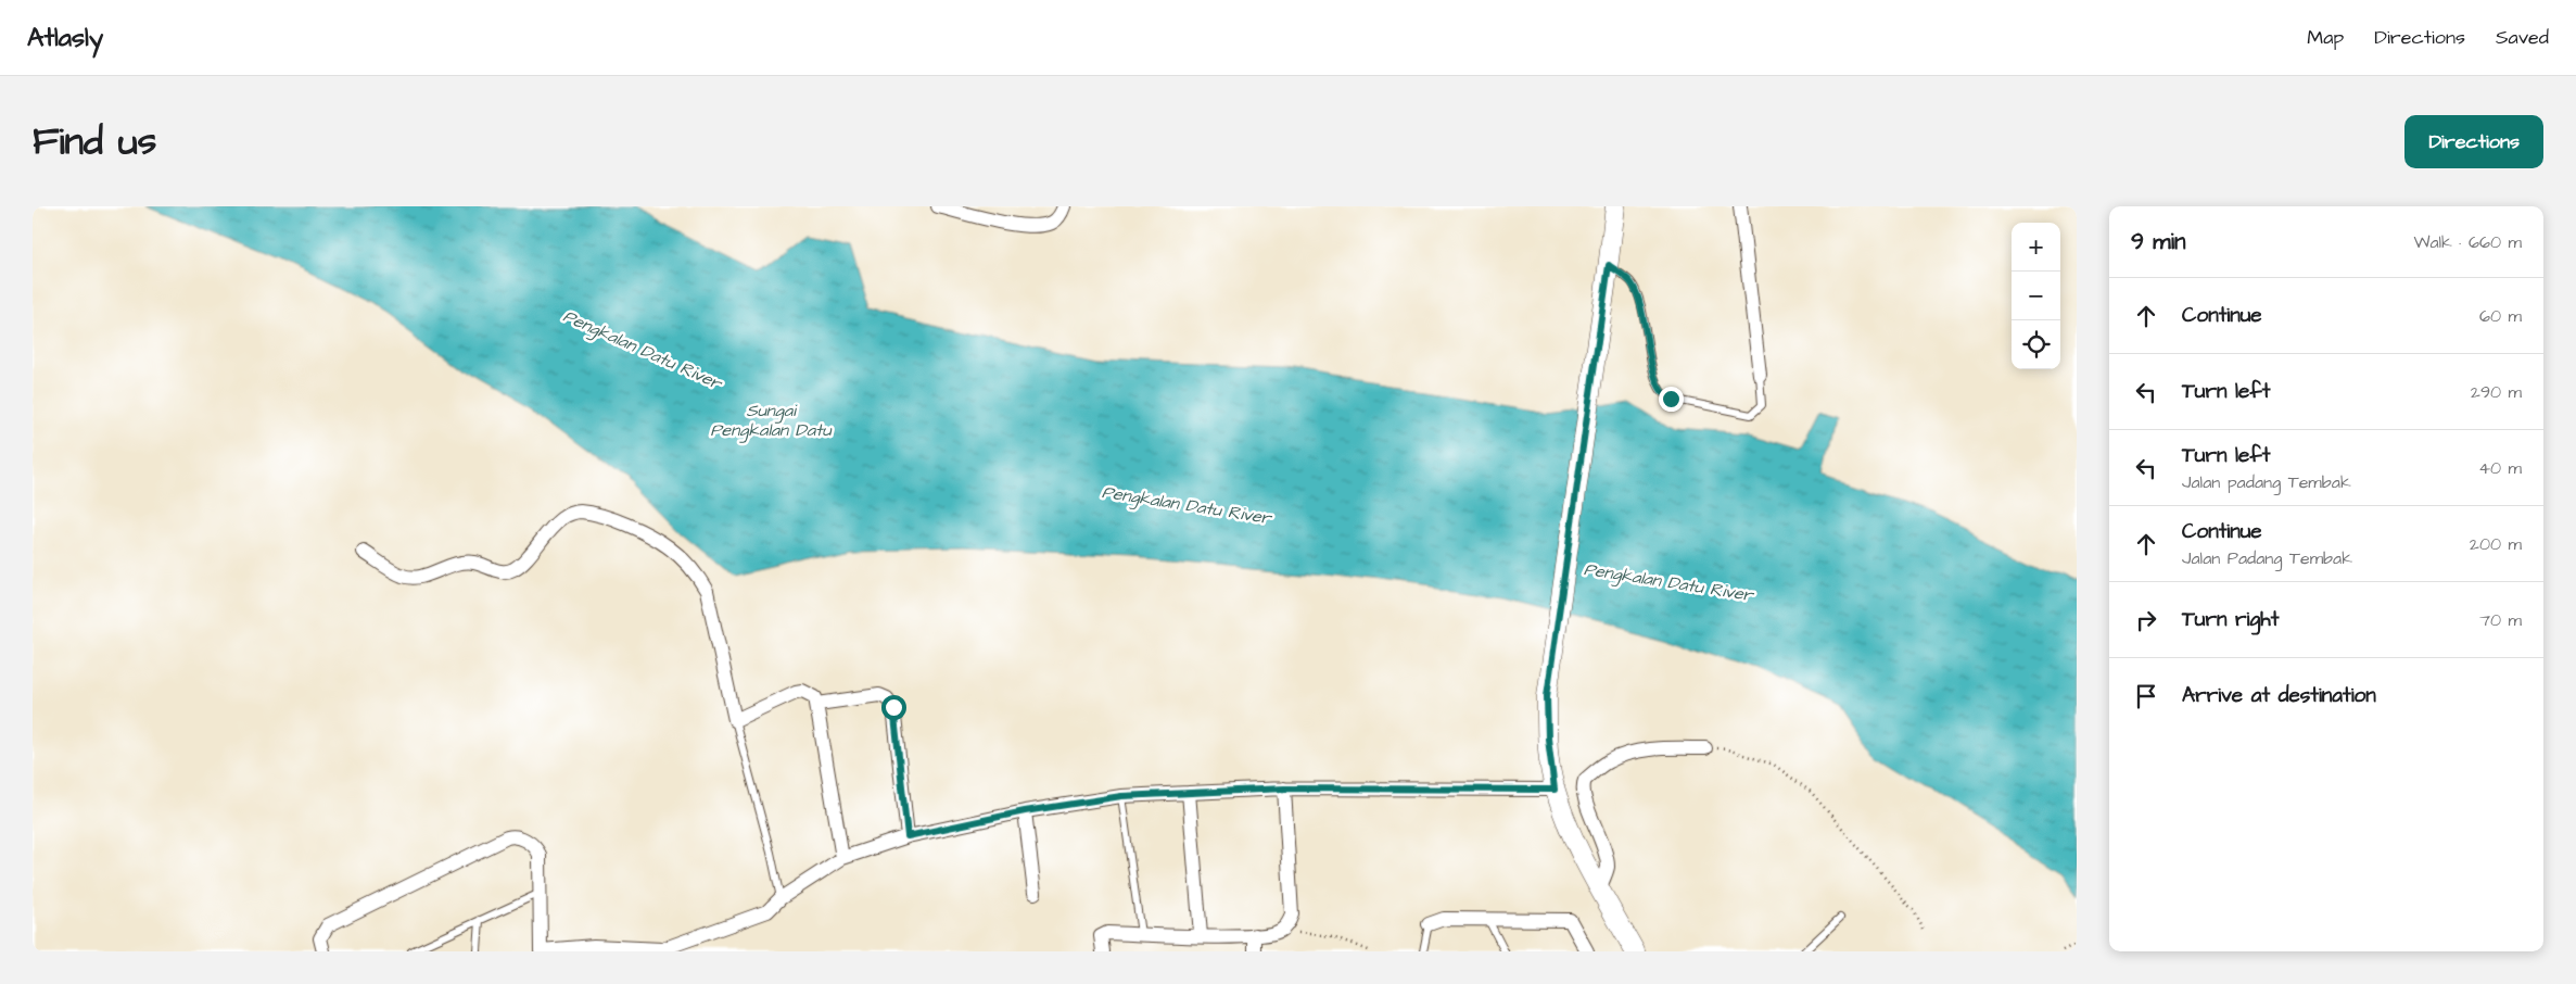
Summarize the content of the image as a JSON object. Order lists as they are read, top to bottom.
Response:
{
  "water": ["Pengkalan Datu River", "Sungai Pengkalan Datu"],
  "page": {
    "header": "Atlasly",
    "nav": ["Map", "Directions", "Saved"],
    "title": "Find us",
    "buttons": "Directions",
    "heading": ["9 min", "Walk · 660 m"],
    "map_buttons": ["+", "−"],
    "list": [
      ["Continue", "60 m"],
      ["Turn left", "290 m"],
      ["Turn left", "Jalan padang Tembak", "40 m"],
      ["Continue", "Jalan Padang Tembak", "200 m"],
      ["Turn right", "70 m"],
      "Arrive at destination"
    ]
  }
}
